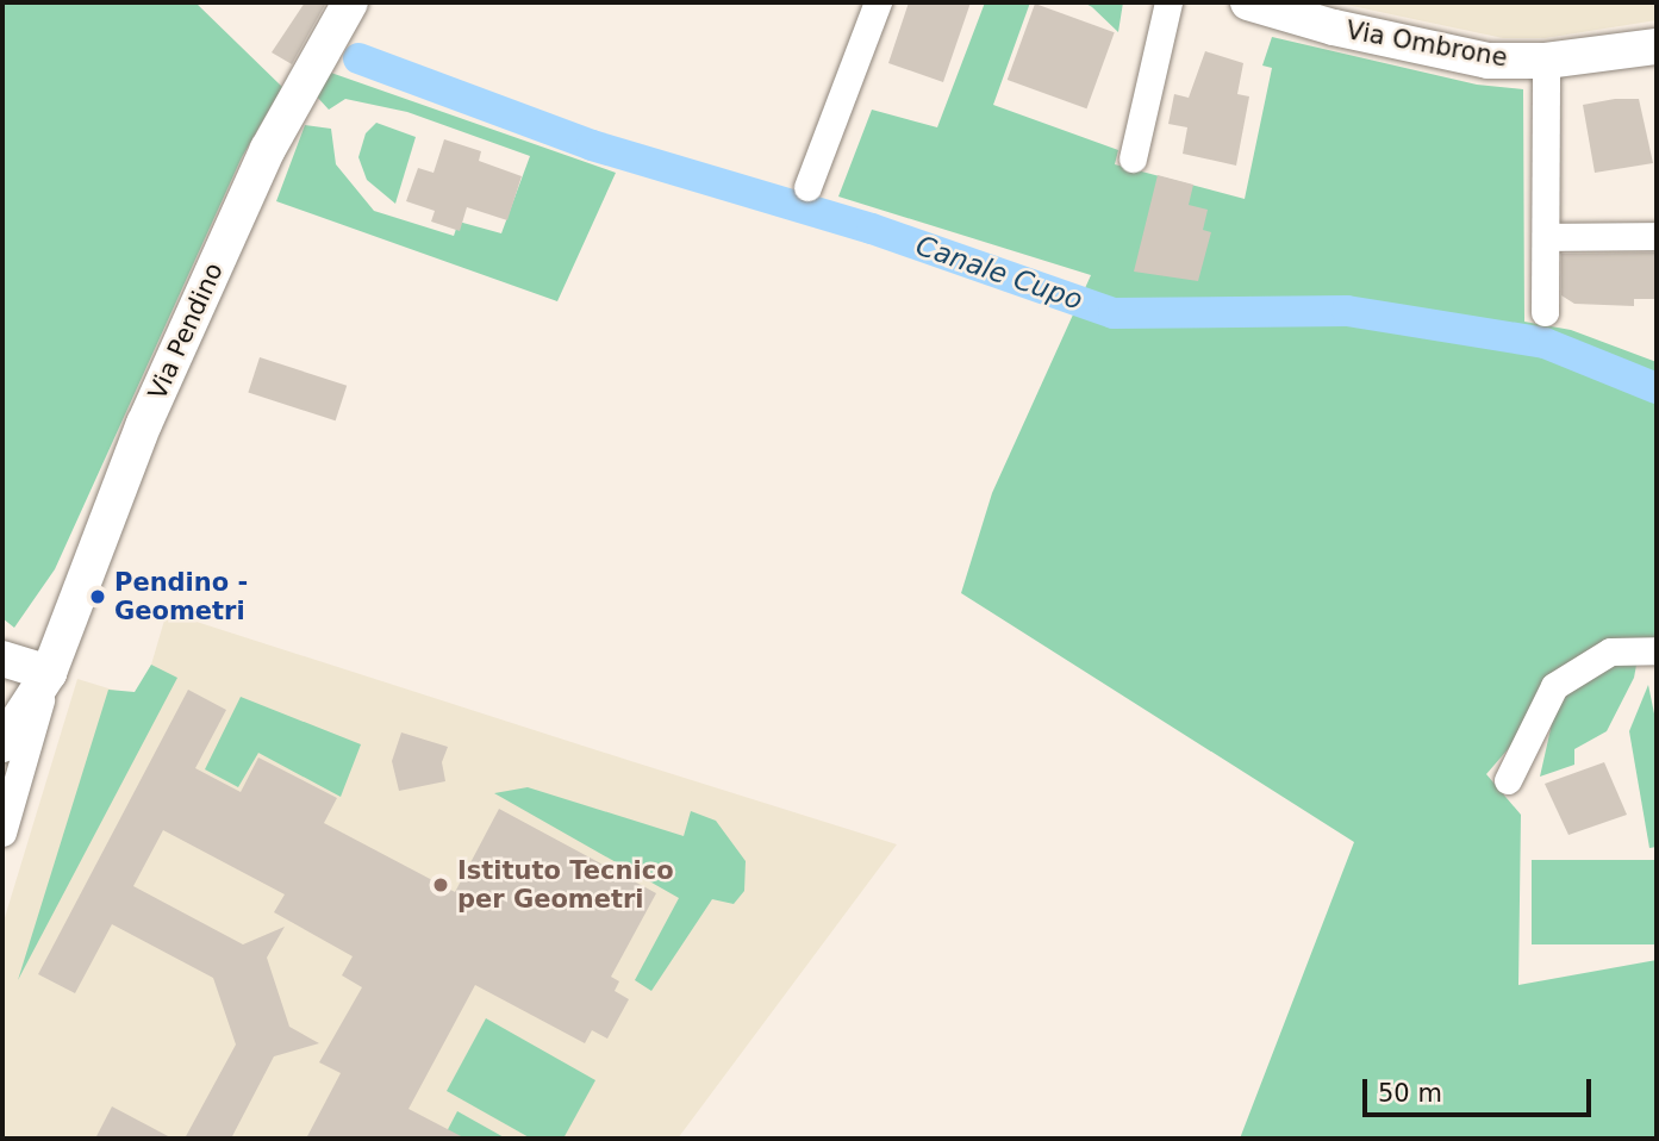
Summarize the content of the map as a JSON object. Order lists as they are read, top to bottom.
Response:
{
  "streets": {
    "street": ["Via Ombrone", "Via Pendino"]
  },
  "water": ["Canale Cupo"],
  "places": ["Pendino - Geometri", "Istituto Tecnico per Geometri"],
  "scale_bar": "50 m"
}
